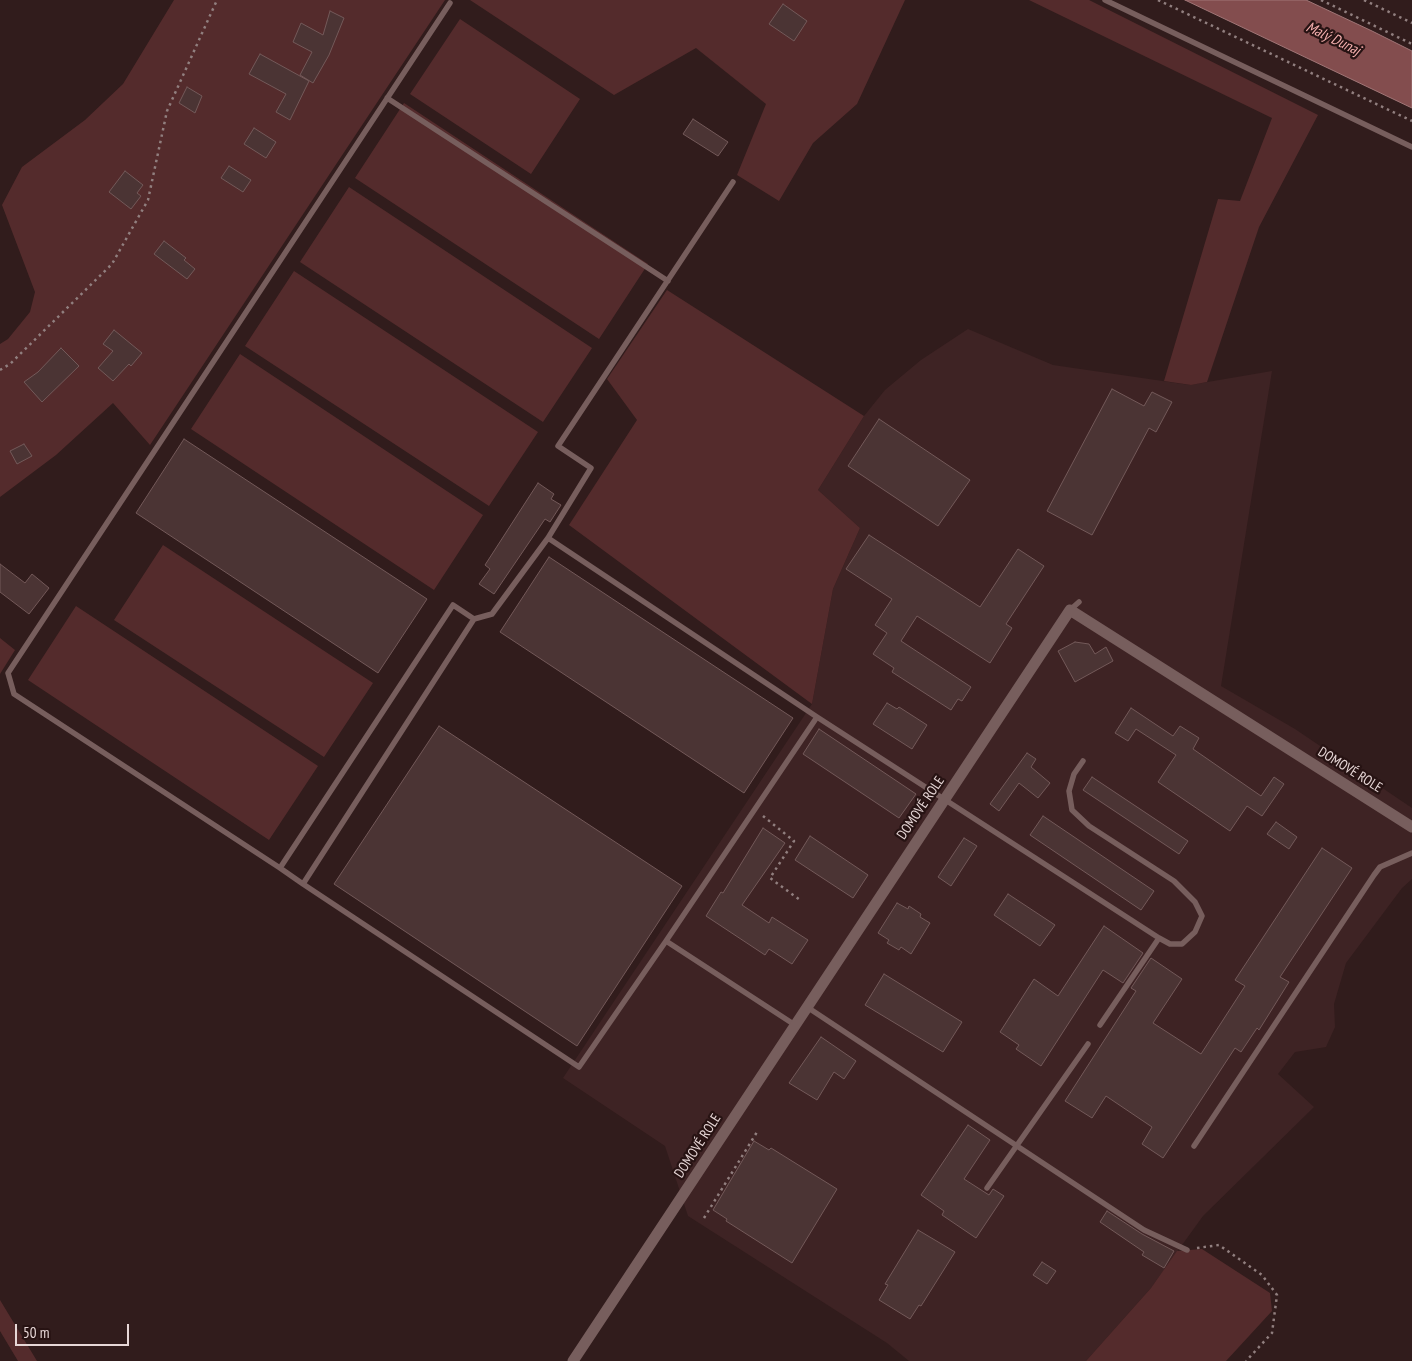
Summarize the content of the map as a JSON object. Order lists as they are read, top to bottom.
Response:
{
  "streets": {
    "street": ["DOMOVÉ ROLE"]
  },
  "water": ["Malý Dunaj"],
  "scale_bar": "50 m"
}
